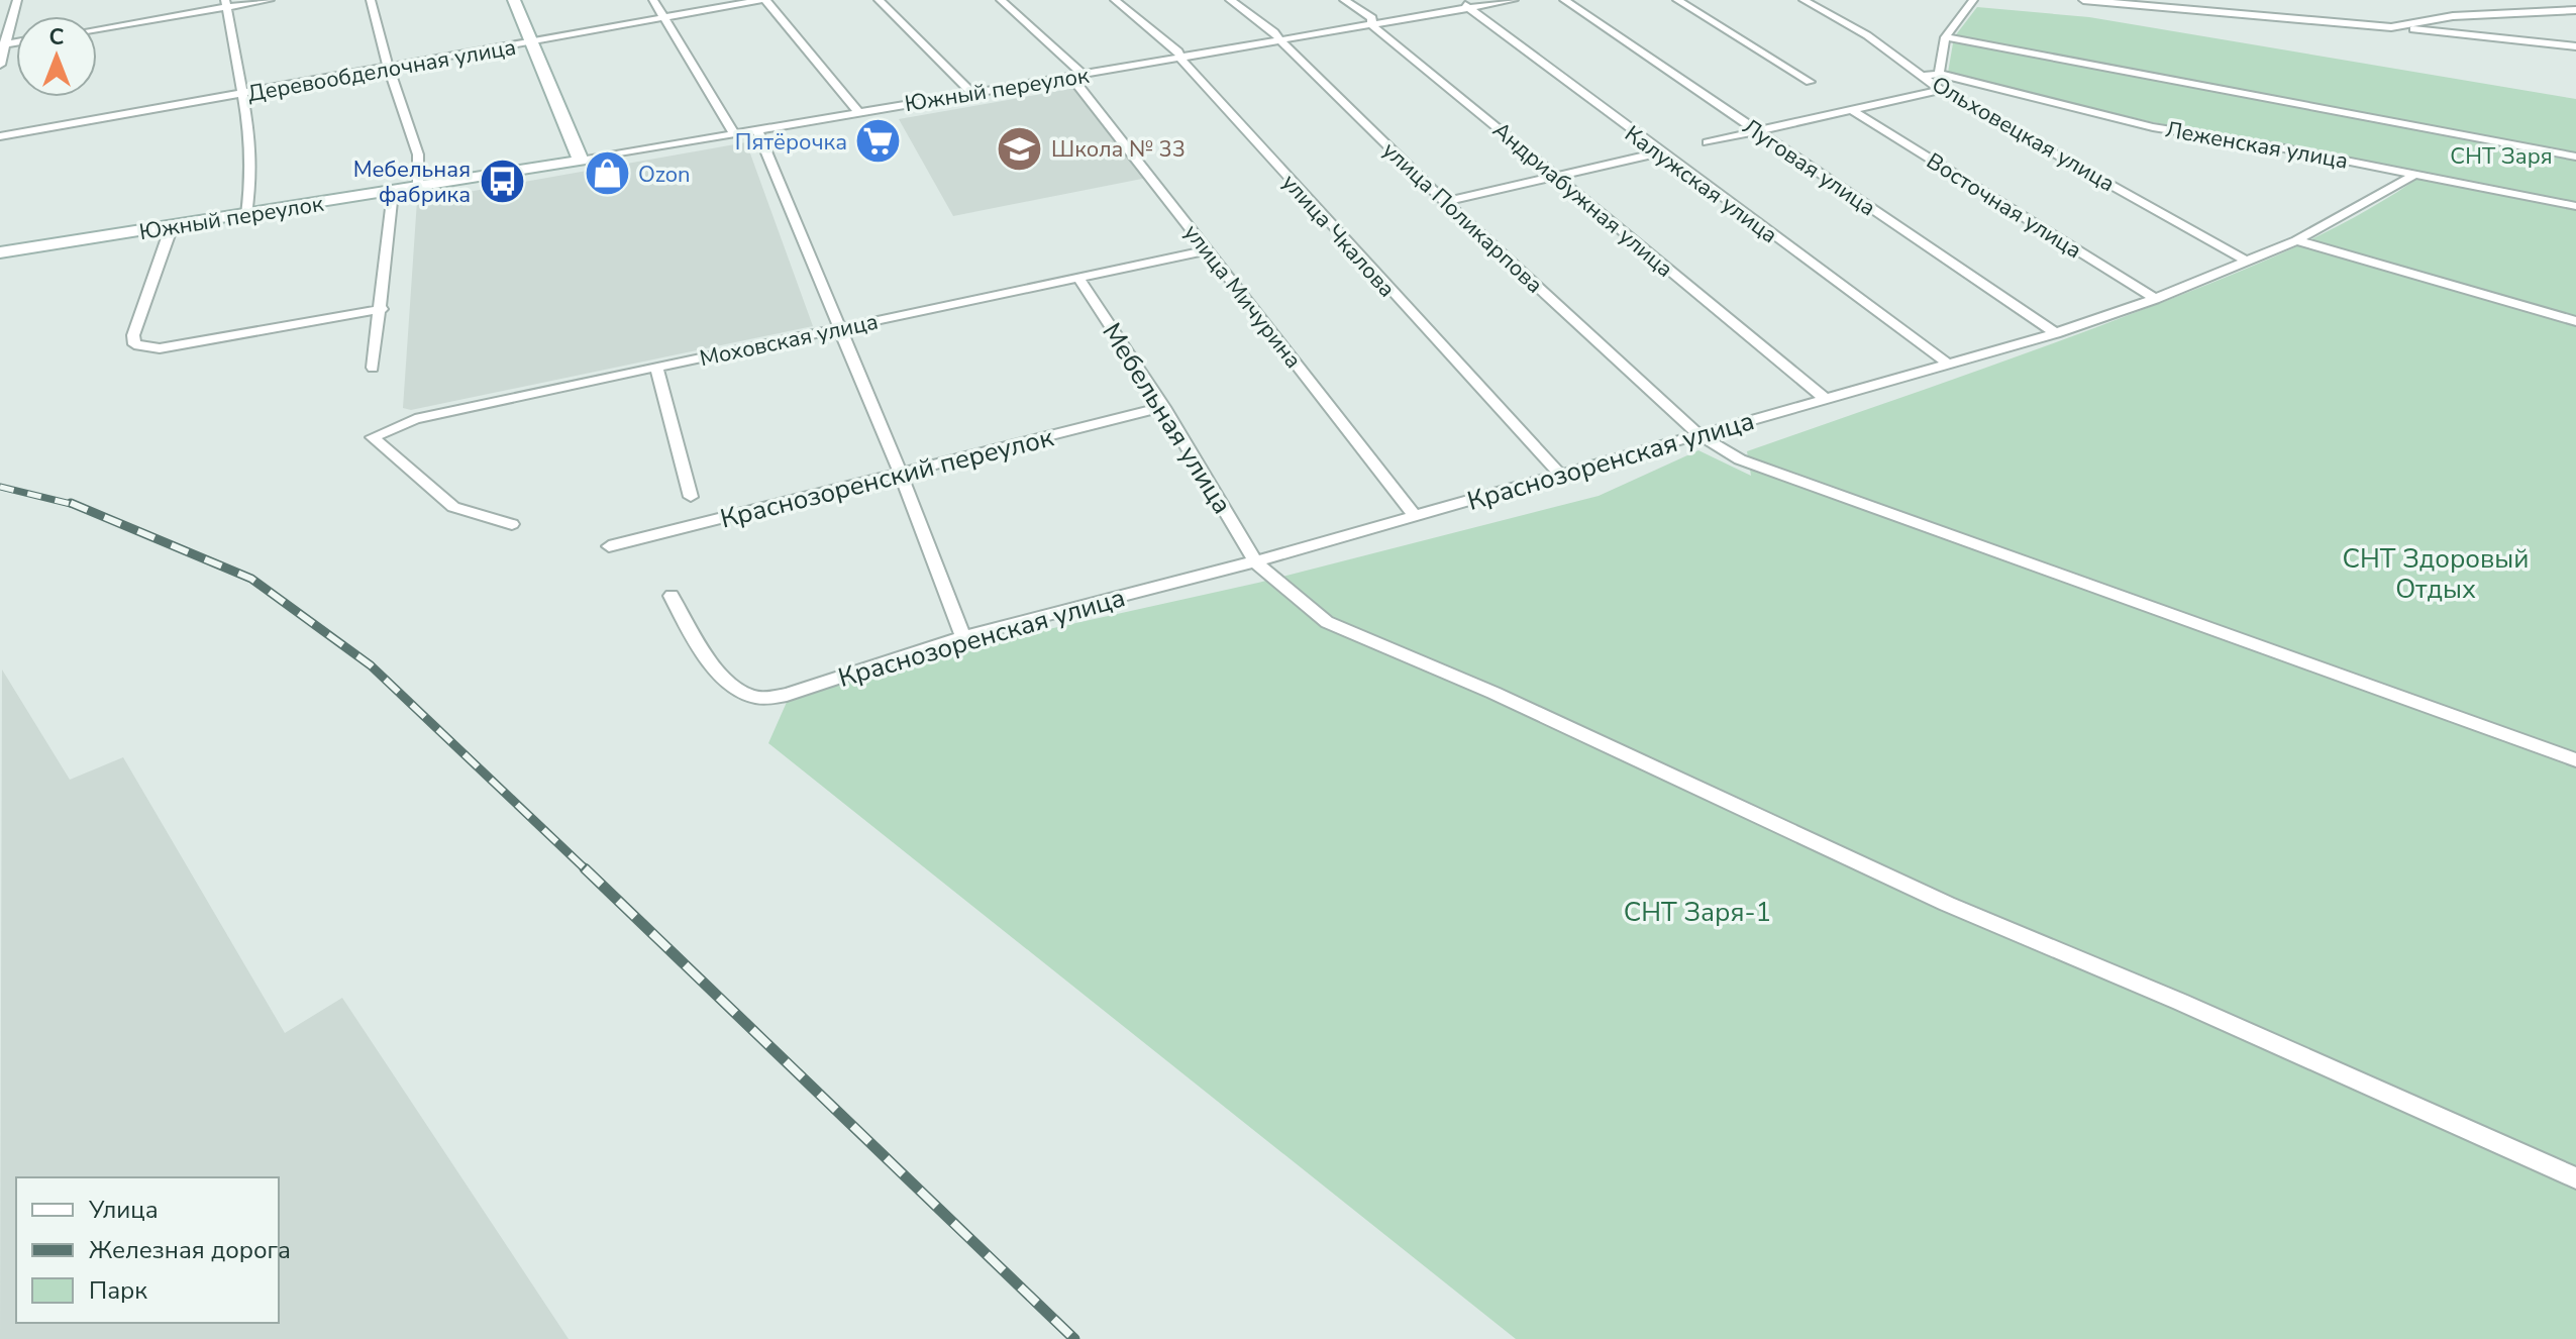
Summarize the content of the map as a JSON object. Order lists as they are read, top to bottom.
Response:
{
  "streets": {
    "main road": ["Южный переулок"],
    "street": [
      "Деревообделочная улица",
      "Ольховецкая улица",
      "Леженская улица",
      "Луговая улица",
      "Калужская улица",
      "Андриабужная улица",
      "Восточная улица",
      "улица Поликарпова",
      "улица Чкалова",
      "улица Мичурина",
      "Моховская улица",
      "Мебельная улица",
      "Краснозоренская улица",
      "Краснозоренский переулок"
    ]
  },
  "crossings": [
    ["Южный переулок", "Калужская улица"],
    ["Южный переулок", "Андриабужная улица"],
    ["Южный переулок", "улица Поликарпова"],
    ["Южный переулок", "улица Чкалова"],
    ["Южный переулок", "улица Мичурина"],
    ["Ольховецкая улица", "Леженская улица"],
    ["Ольховецкая улица", "Краснозоренская улица"],
    ["Леженская улица", "Краснозоренская улица"],
    ["Луговая улица", "Краснозоренская улица"],
    ["Калужская улица", "Краснозоренская улица"],
    ["Андриабужная улица", "Краснозоренская улица"],
    ["Восточная улица", "Краснозоренская улица"],
    ["улица Поликарпова", "Краснозоренская улица"],
    ["улица Чкалова", "Краснозоренская улица"],
    ["улица Мичурина", "Моховская улица"],
    ["улица Мичурина", "Краснозоренская улица"],
    ["Моховская улица", "Мебельная улица"],
    ["Мебельная улица", "Краснозоренская улица"],
    ["Мебельная улица", "Краснозоренский переулок"]
  ],
  "parks": ["СНТ Заря", "СНТ Здоровый Отдых", "СНТ Заря-1"],
  "places": {
    "supermarket": ["Пятёрочка"],
    "school or university": ["Школа № 33"],
    "shop": ["Ozon"],
    "bus stop": ["Мебельная фабрика"]
  },
  "legend": ["Улица", "Железная дорога", "Парк"],
  "north": "top"
}
